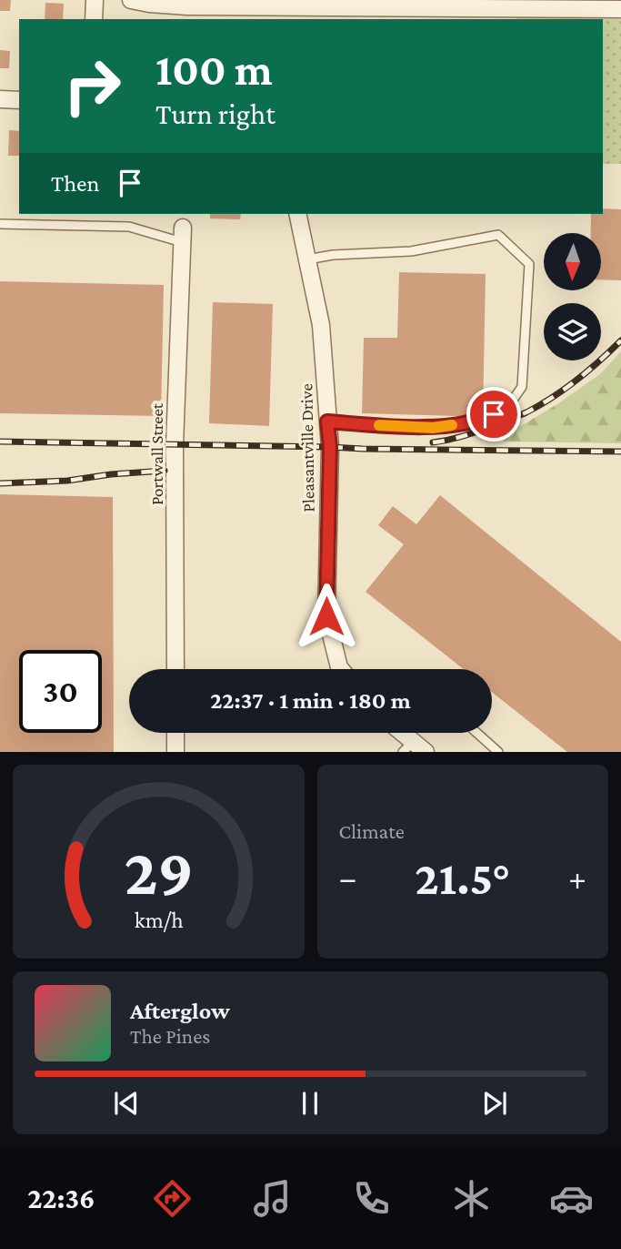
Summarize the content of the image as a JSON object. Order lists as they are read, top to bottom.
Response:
{
  "streets": {
    "street": ["Pleasantville Drive", "Portwall Street"]
  },
  "north": "bottom",
  "page": {
    "turn": ["100 m", "Turn right"],
    "then": "Then",
    "limit": "30",
    "trip": "22:37 · 1 min · 180 m",
    "tile": "Climate",
    "heat": ["−", "21.5°", "+"],
    "song": ["Afterglow", "The Pines"],
    "tabs": "22:36",
    "gauge": ["29", "km/h"]
  }
}
